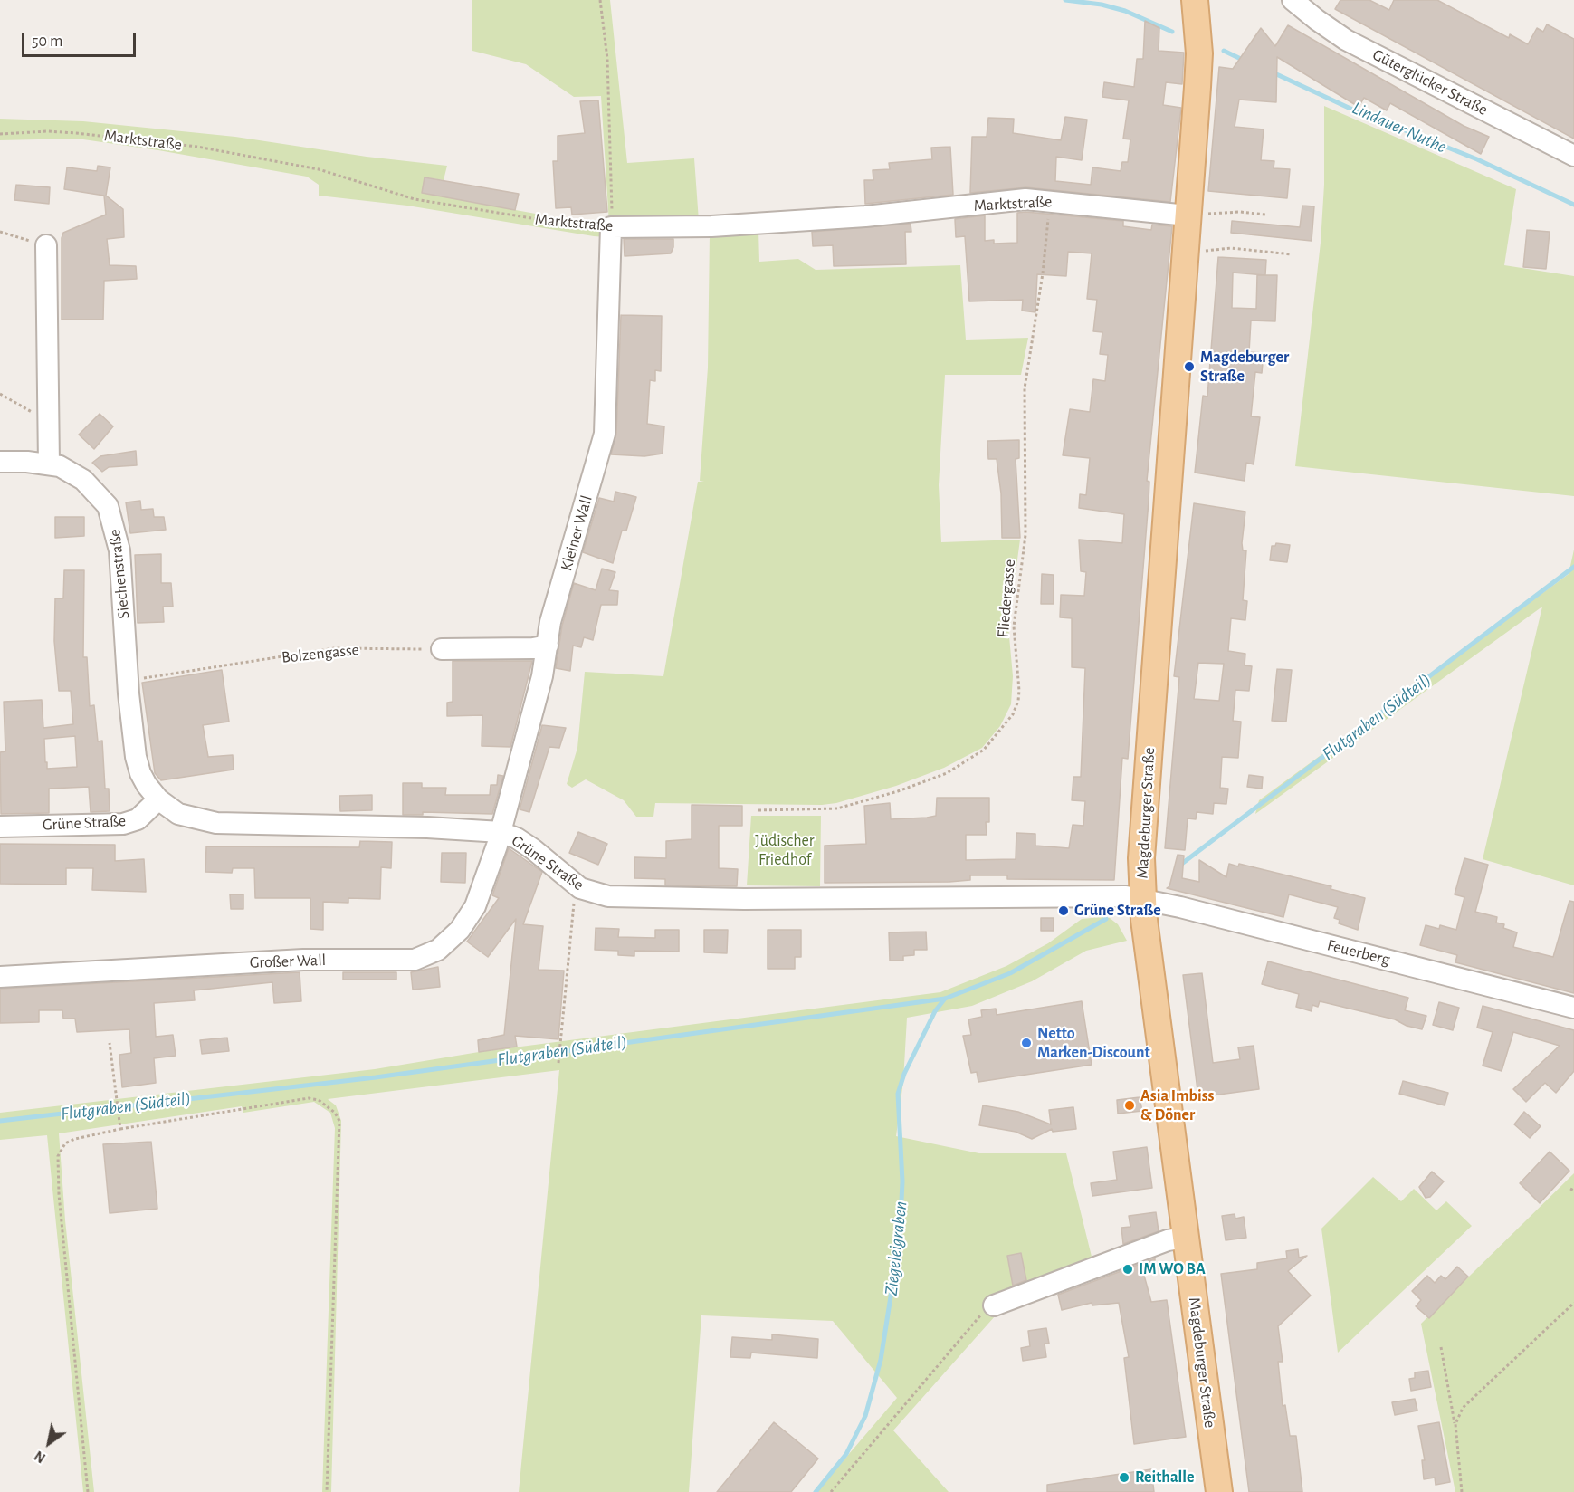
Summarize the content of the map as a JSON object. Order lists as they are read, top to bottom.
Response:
{
  "streets": {
    "main road": ["Magdeburger Straße"],
    "street": [
      "Güterglücker Straße",
      "Marktstraße",
      "Kleiner Wall",
      "Siechenstraße",
      "Grüne Straße",
      "Feuerberg",
      "Großer Wall"
    ],
    "path": ["Fliedergasse", "Bolzengasse"]
  },
  "crossings": [
    ["Marktstraße", "Kleiner Wall"],
    ["Marktstraße", "Fliedergasse"],
    ["Marktstraße", "Magdeburger Straße"],
    ["Kleiner Wall", "Grüne Straße"],
    ["Kleiner Wall", "Großer Wall"],
    ["Siechenstraße", "Bolzengasse"],
    ["Siechenstraße", "Grüne Straße"],
    ["Magdeburger Straße", "Grüne Straße"],
    ["Magdeburger Straße", "Feuerberg"],
    ["Grüne Straße", "Feuerberg"],
    ["Grüne Straße", "Großer Wall"]
  ],
  "water": ["Lindauer Nuthe", "Flutgraben (Südteil)", "Ziegeleigraben"],
  "parks": ["Jüdischer Friedhof"],
  "places": [
    "Magdeburger Straße",
    "Grüne Straße",
    "Netto Marken-Discount",
    "Asia Imbiss & Döner",
    "IM WO BA",
    "Reithalle"
  ],
  "scale_bar": "50 m",
  "north": "bottom left"
}
